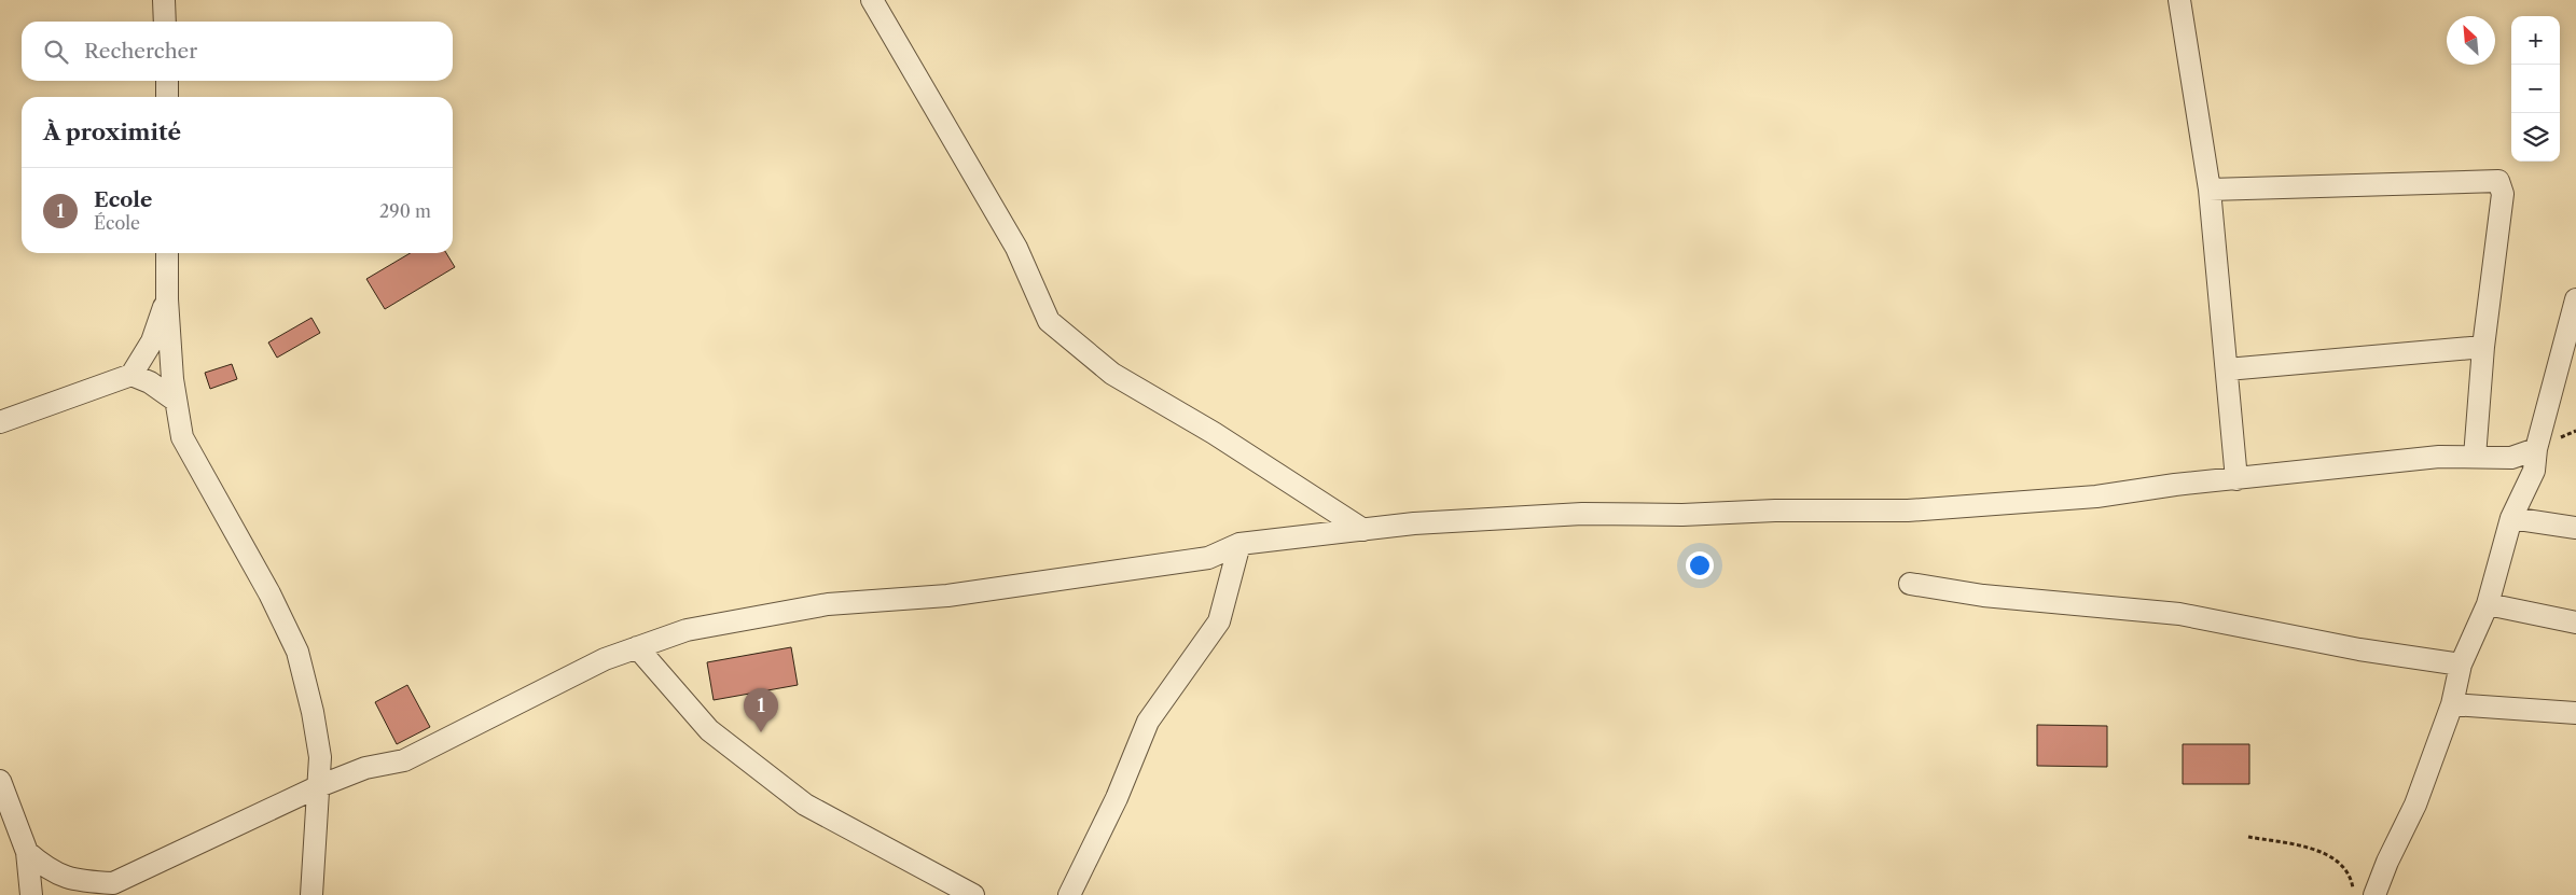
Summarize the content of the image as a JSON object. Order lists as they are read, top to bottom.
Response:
{
  "north": "top left",
  "page": {
    "map_buttons": ["+", "−"],
    "search": "Rechercher",
    "heading": "À proximité",
    "list": [
      {
        "mark": "1",
        "name": "Ecole",
        "note": "École",
        "value": "290 m"
      }
    ],
    "pins": "1"
  }
}
